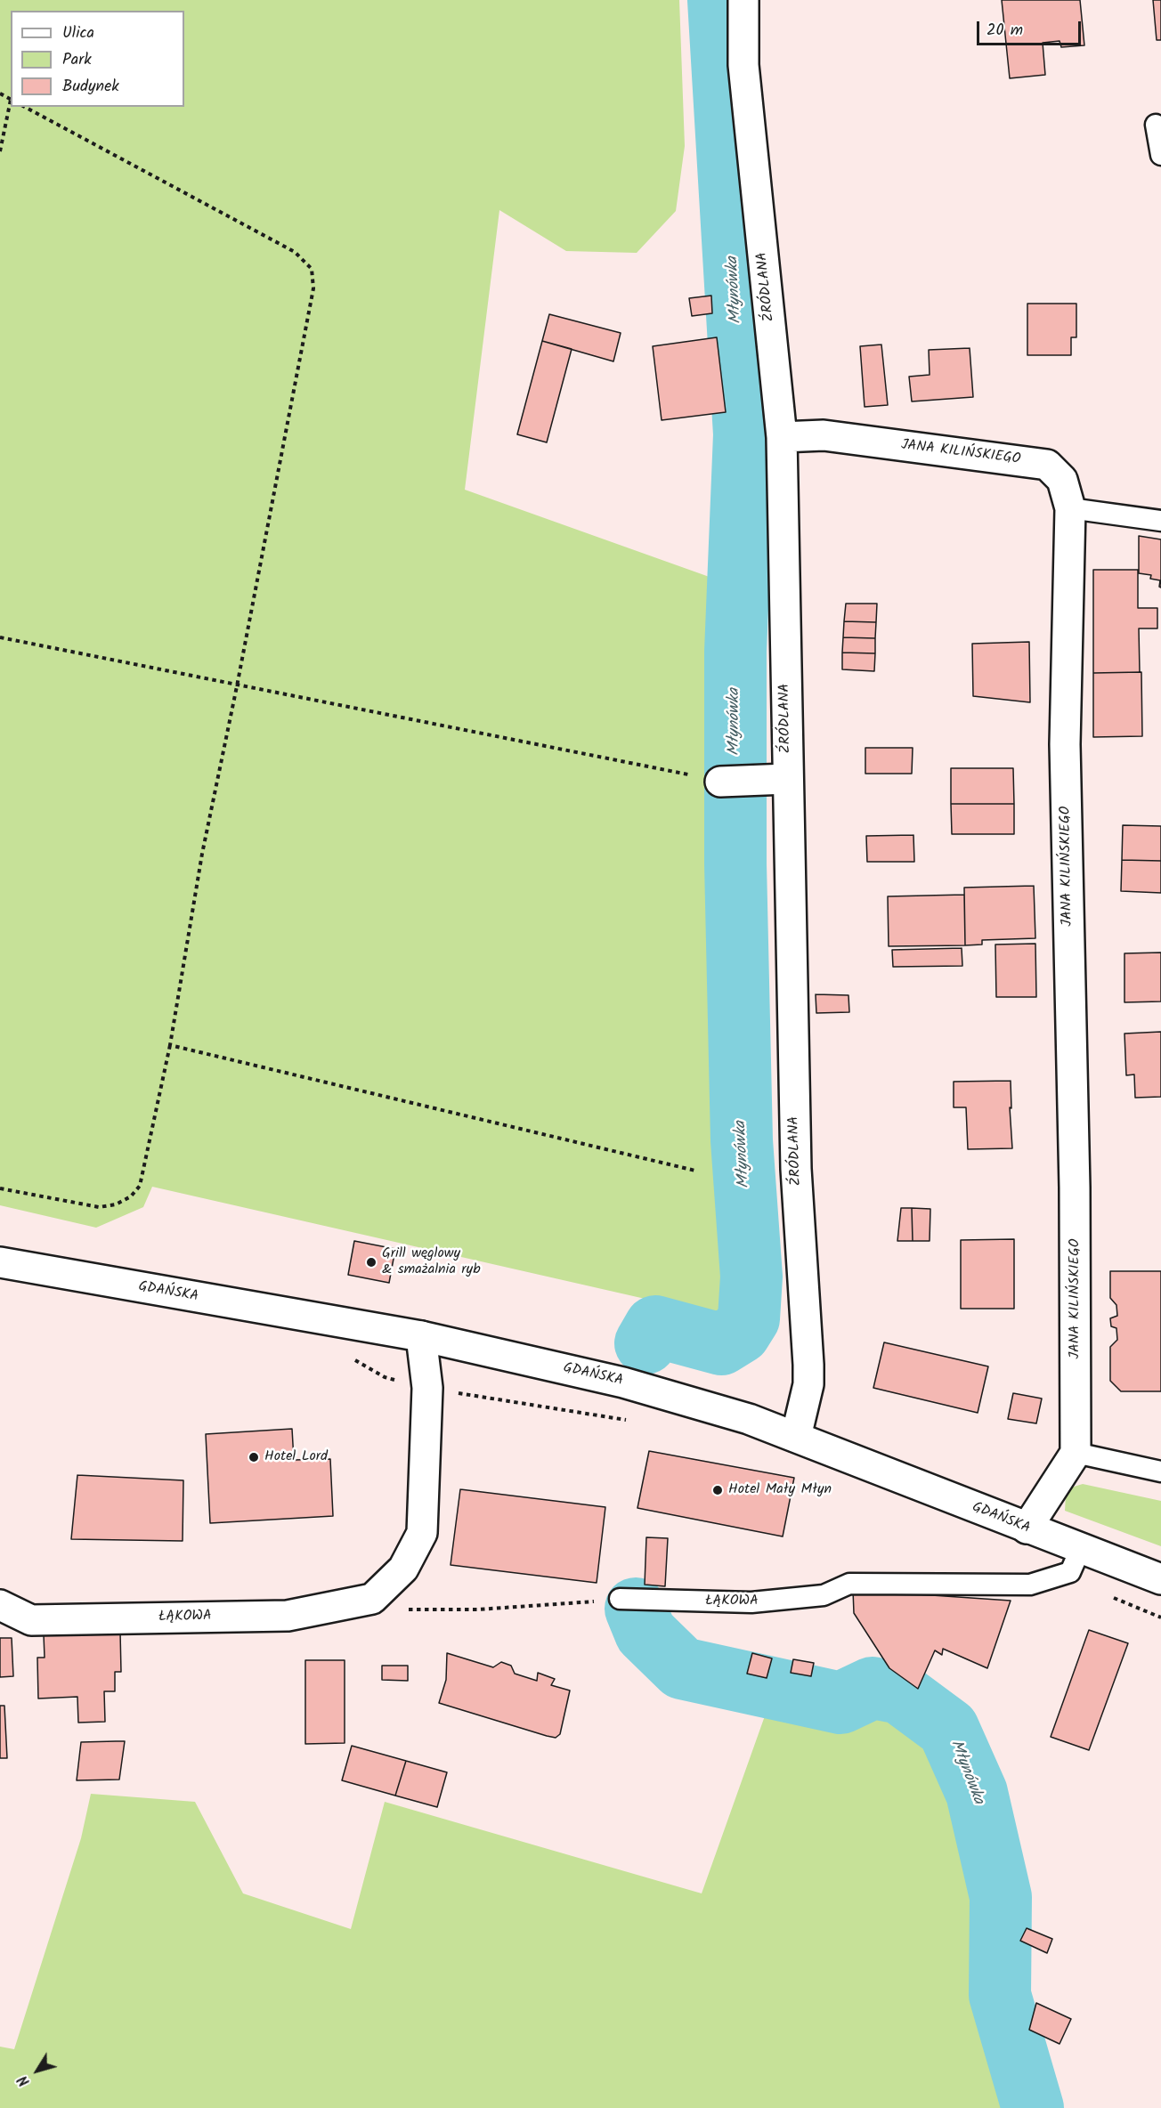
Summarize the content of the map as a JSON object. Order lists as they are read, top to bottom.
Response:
{
  "streets": {
    "street": [
      "ŹRÓDLANA",
      "JANA KILIŃSKIEGO",
      "GDAŃSKA",
      "ŁĄKOWA"
    ]
  },
  "crossings": [
    ["ŹRÓDLANA", "JANA KILIŃSKIEGO"],
    ["ŹRÓDLANA", "GDAŃSKA"],
    ["GDAŃSKA", "ŁĄKOWA"]
  ],
  "water": ["Młynówka"],
  "places": ["Grill węglowy & smażalnia ryb", "Hotel Lord", "Hotel Mały Młyn"],
  "legend": ["Ulica", "Park", "Budynek"],
  "scale_bar": "20 m",
  "north": "bottom left"
}
